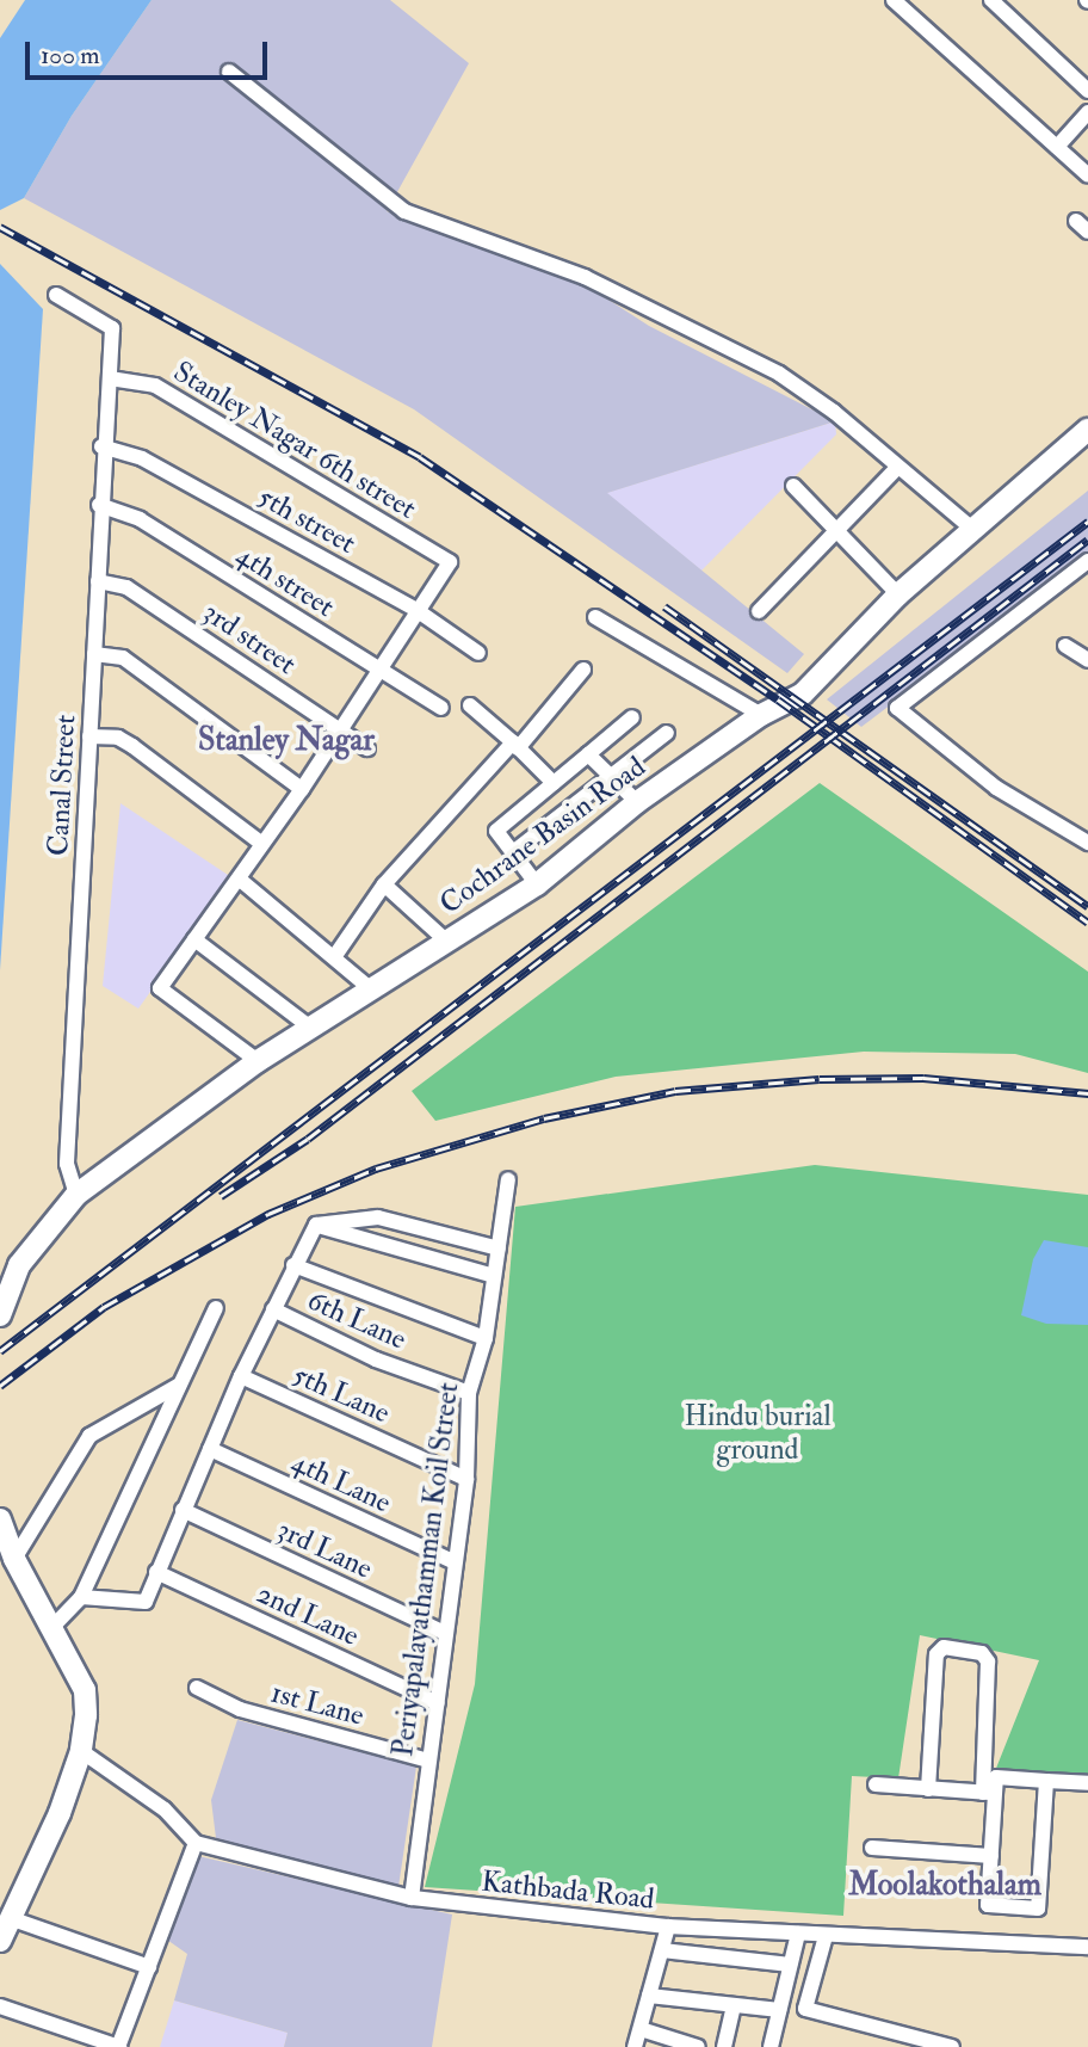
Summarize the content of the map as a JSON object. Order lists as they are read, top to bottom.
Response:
{
  "streets": {
    "main road": ["Cochrane Basin Road"],
    "street": [
      "Stanley Nagar 6th street",
      "5th street",
      "4th street",
      "3rd street",
      "Canal Street",
      "6th Lane",
      "5th Lane",
      "4th Lane",
      "3rd Lane",
      "Periyapalayathamman Koil Street",
      "2nd Lane",
      "1st Lane",
      "Kathbada Road"
    ]
  },
  "crossings": [
    ["Stanley Nagar 6th street", "5th street"],
    ["Stanley Nagar 6th street", "Canal Street"],
    ["5th street", "Canal Street"],
    ["4th street", "Canal Street"],
    ["3rd street", "Canal Street"],
    ["Canal Street", "Cochrane Basin Road"],
    ["6th Lane", "Periyapalayathamman Koil Street"],
    ["5th Lane", "Periyapalayathamman Koil Street"],
    ["4th Lane", "Periyapalayathamman Koil Street"],
    ["3rd Lane", "Periyapalayathamman Koil Street"],
    ["Periyapalayathamman Koil Street", "2nd Lane"],
    ["Periyapalayathamman Koil Street", "1st Lane"],
    ["Periyapalayathamman Koil Street", "Kathbada Road"]
  ],
  "districts": ["Stanley Nagar", "Moolakothalam"],
  "parks": ["Hindu burial ground"],
  "scale_bar": "100 m"
}
